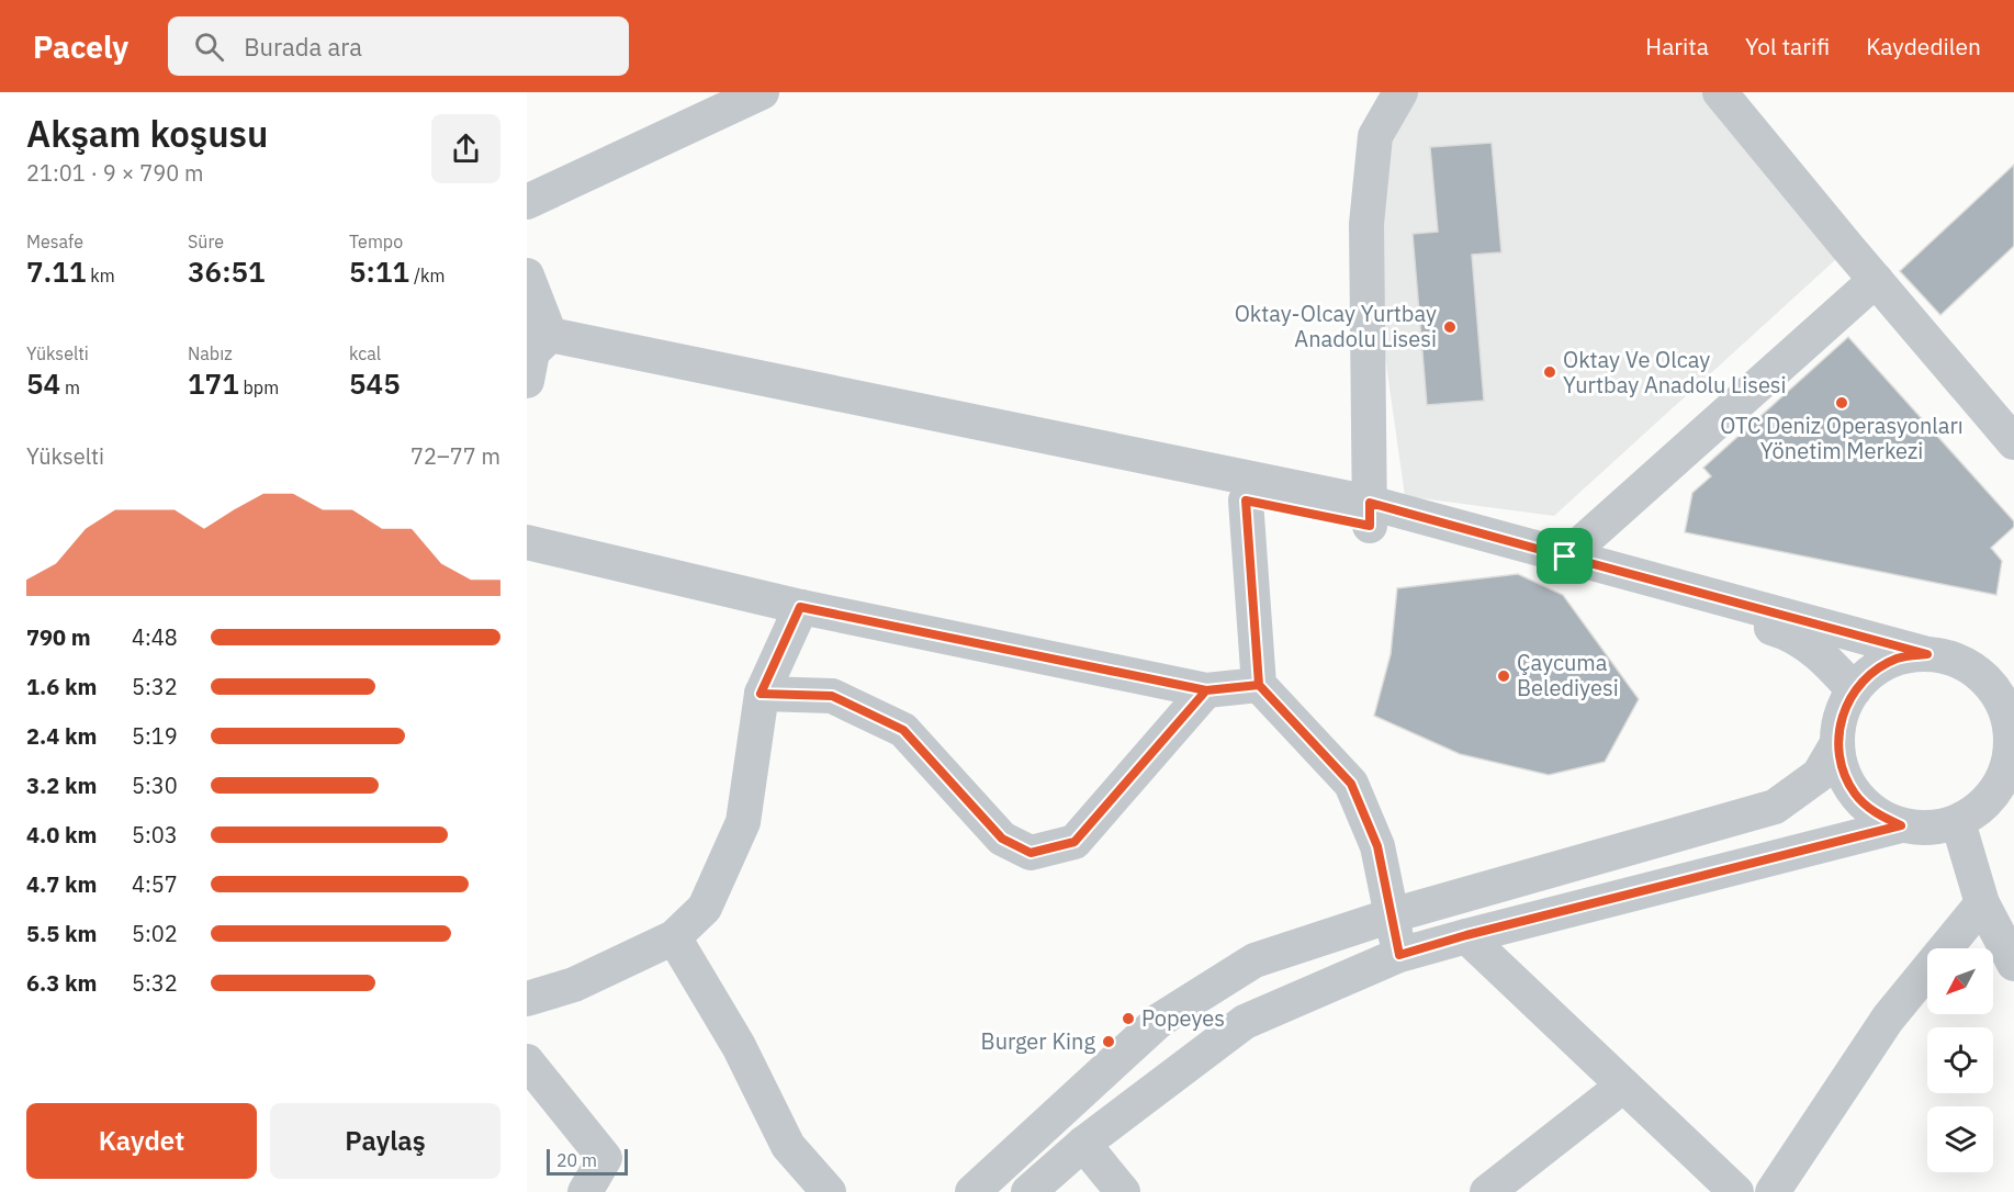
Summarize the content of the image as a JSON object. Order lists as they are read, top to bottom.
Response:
{
  "places": [
    "Oktay-Olcay Yurtbay Anadolu Lisesi",
    "Oktay Ve Olcay Yurtbay Anadolu Lisesi",
    "OTC Deniz Operasyonları Yönetim Merkezi",
    "Çaycuma Belediyesi",
    "Popeyes",
    "Burger King"
  ],
  "scale_bar": "20 m",
  "north": "bottom left",
  "page": {
    "header": "Pacely",
    "search": "Burada ara",
    "nav": ["Harita", "Yol tarifi", "Kaydedilen"],
    "heading": ["Akşam koşusu", "21:01 · 9 × 790 m"],
    "stats": [
      ["Mesafe", "7.11 km"],
      ["Süre", "36:51"],
      ["Tempo", "5:11 /km"],
      ["Yükselti", "54 m"],
      ["Nabız", "171 bpm"],
      ["kcal", "545"]
    ],
    "chart": ["Yükselti", "72–77 m"],
    "list": [
      {
        "name": "790 m",
        "note": "4:48"
      },
      {
        "name": "1.6 km",
        "note": "5:32"
      },
      {
        "name": "2.4 km",
        "note": "5:19"
      },
      {
        "name": "3.2 km",
        "note": "5:30"
      },
      {
        "name": "4.0 km",
        "note": "5:03"
      },
      {
        "name": "4.7 km",
        "note": "4:57"
      },
      {
        "name": "5.5 km",
        "note": "5:02"
      },
      {
        "name": "6.3 km",
        "note": "5:32"
      }
    ],
    "buttons": ["Kaydet", "Paylaş"],
    "scale": "20 m"
  }
}
